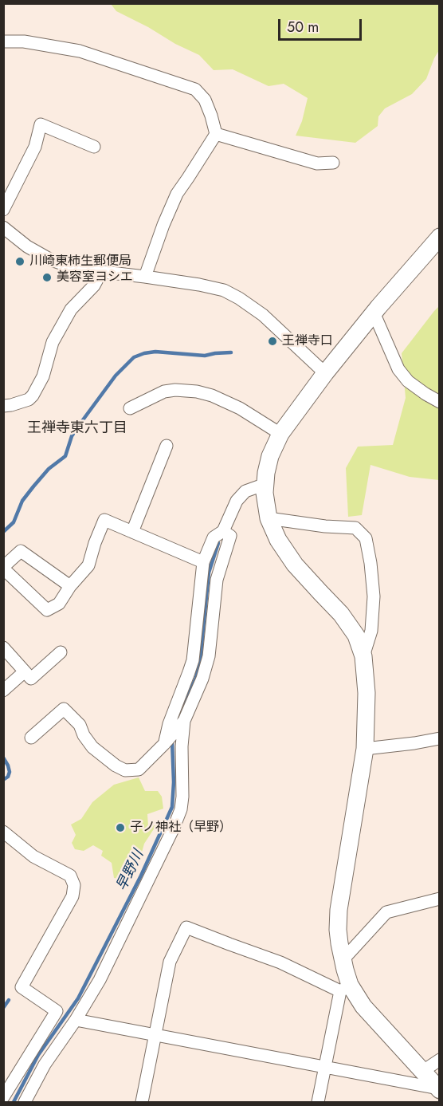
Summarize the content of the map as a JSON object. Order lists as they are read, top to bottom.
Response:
{
  "districts": ["王禅寺東六丁目"],
  "water": ["早野川"],
  "places": [
    "川崎東柿生郵便局",
    "美容室ヨシエ",
    "王禅寺口",
    "子ノ神社（早野）"
  ],
  "scale_bar": "50 m"
}
